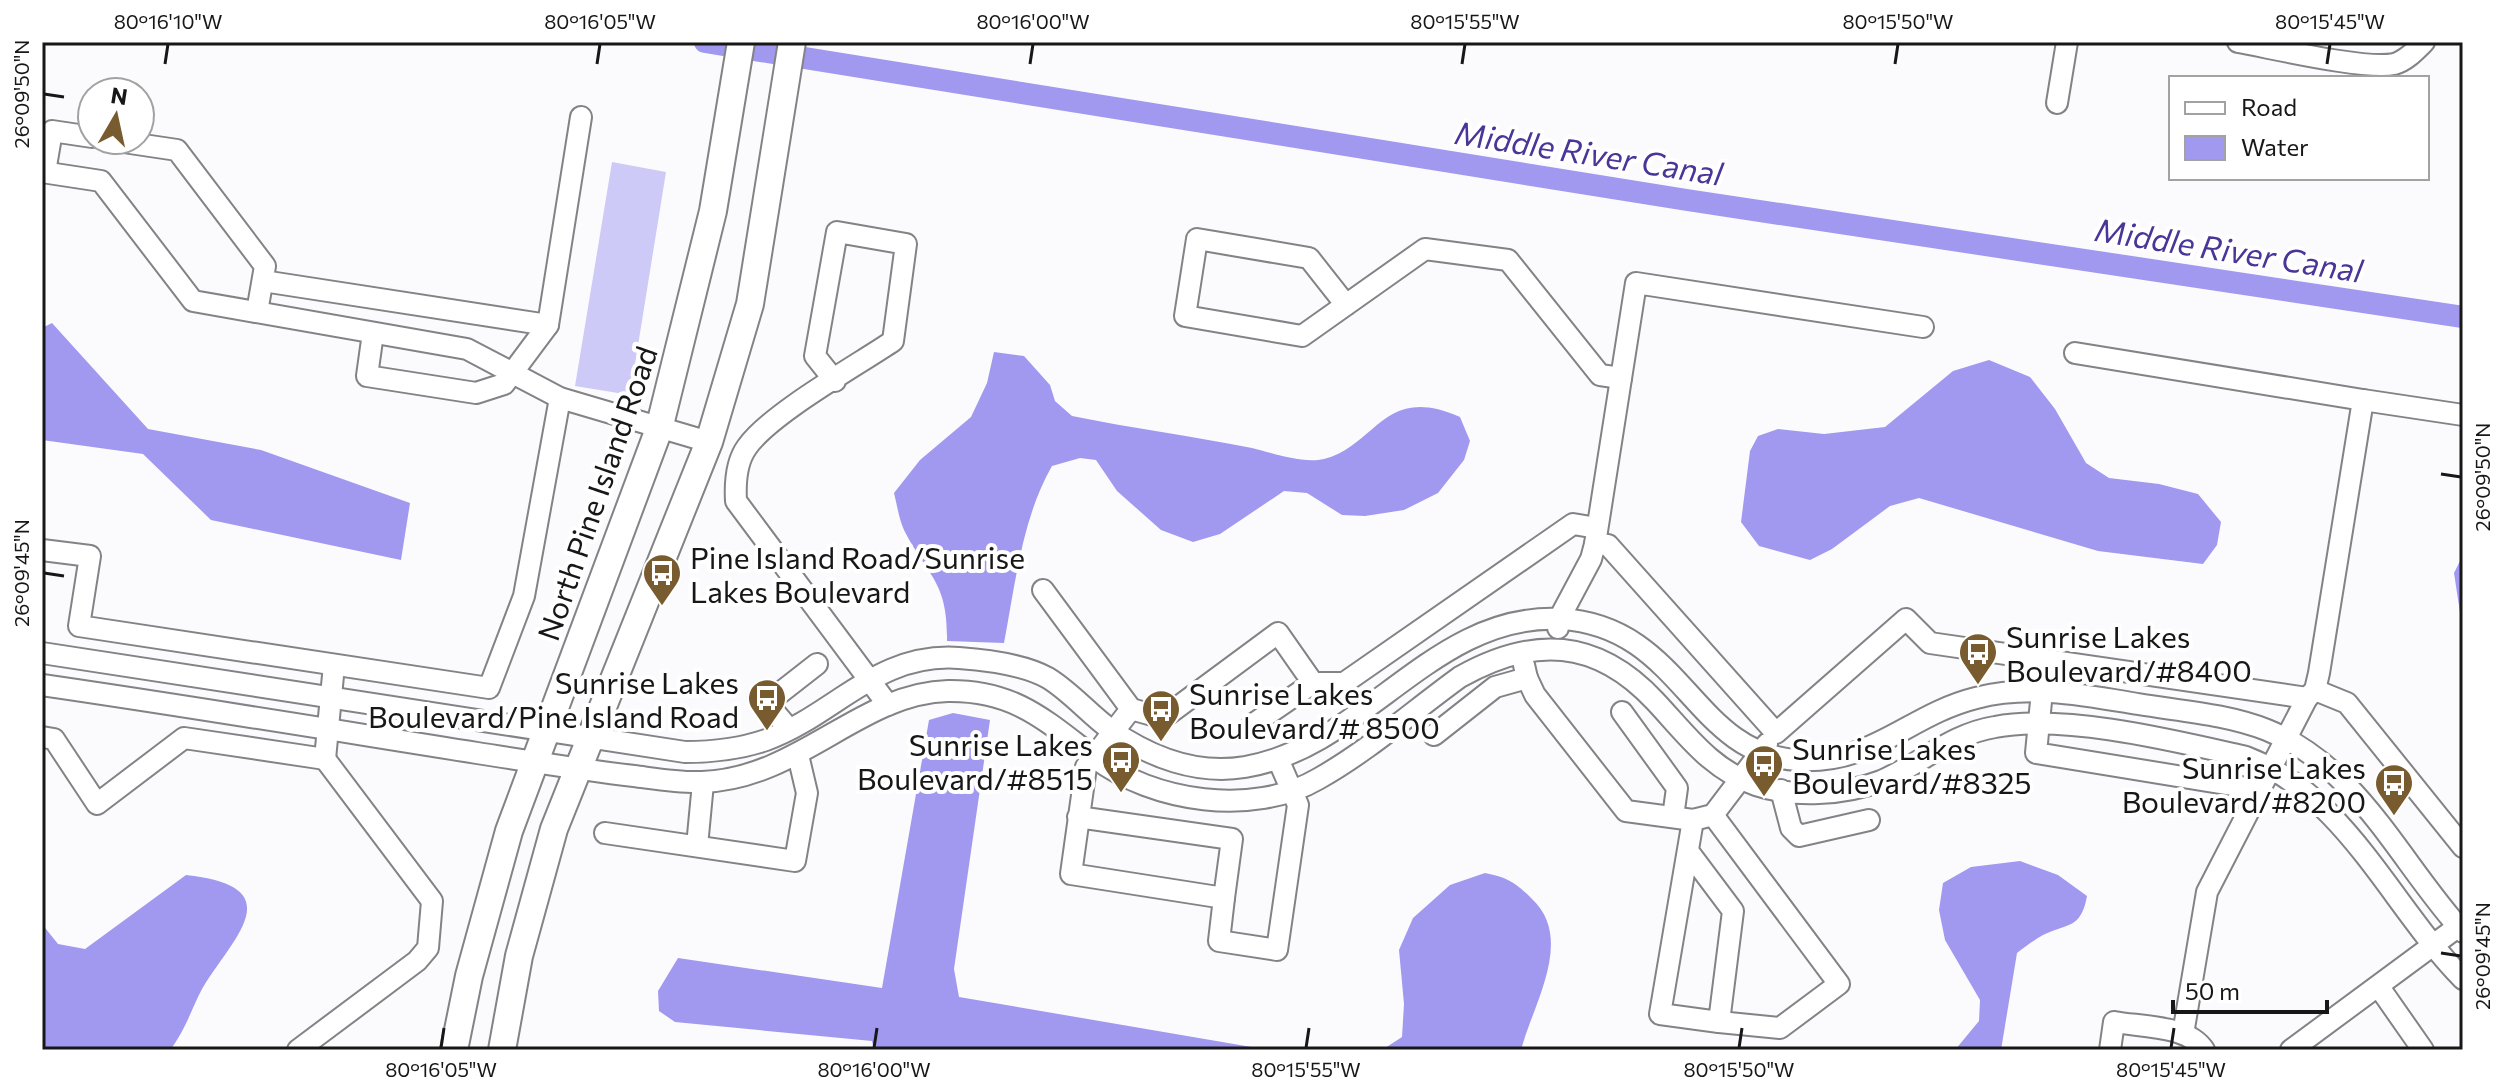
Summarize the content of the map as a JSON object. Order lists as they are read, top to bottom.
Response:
{
  "streets": {
    "main road": ["North Pine Island Road"]
  },
  "water": ["Middle River Canal"],
  "places": {
    "bus stop": [
      "Pine Island Road/Sunrise Lakes Boulevard",
      "Sunrise Lakes Boulevard/#8400",
      "Sunrise Lakes Boulevard/Pine Island Road",
      "Sunrise Lakes Boulevard/# 8500",
      "Sunrise Lakes Boulevard/#8515",
      "Sunrise Lakes Boulevard/#8325",
      "Sunrise Lakes Boulevard/#8200"
    ]
  },
  "legend": ["Road", "Water"],
  "scale_bar": "50 m",
  "north": "top",
  "coordinates": [
    "80°16'10\"W",
    "80°16'05\"W",
    "80°16'00\"W",
    "80°15'55\"W",
    "80°15'50\"W",
    "80°15'45\"W",
    "26°09'50\"N",
    "26°09'45\"N"
  ]
}
